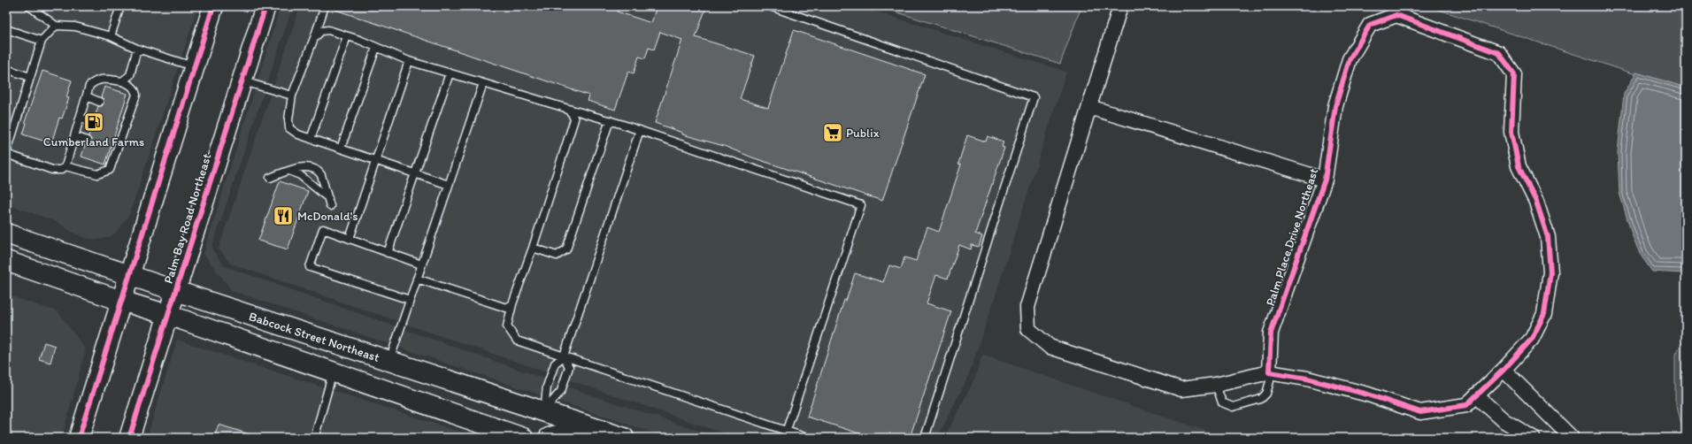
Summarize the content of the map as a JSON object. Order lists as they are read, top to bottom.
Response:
{
  "streets": {
    "main road": ["Palm Bay Road Northeast", "Babcock Street Northeast"],
    "street": ["Palm Place Drive Northeast"]
  },
  "crossings": [
    ["Palm Bay Road Northeast", "Babcock Street Northeast"]
  ],
  "places": {
    "fuel station": ["Cumberland Farms"],
    "supermarket": ["Publix"],
    "restaurant": ["McDonald's"]
  }
}
